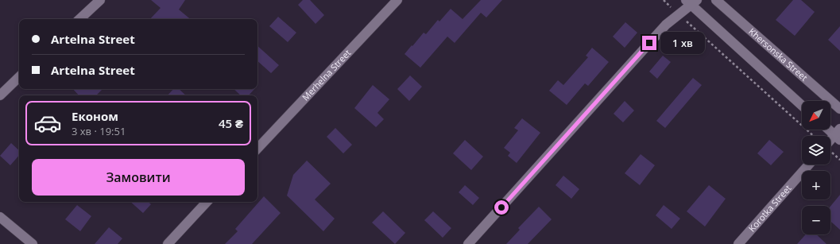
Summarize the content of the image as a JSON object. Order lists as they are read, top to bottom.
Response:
{
  "streets": {
    "street": ["Khersonska Street", "Merhelna Street", "Korotka Street"]
  },
  "north": "bottom left",
  "page": {
    "banner": ["Artelna Street", "Artelna Street"],
    "bubble": "1 хв",
    "map_buttons": ["+", "−"],
    "list": [
      {
        "name": "Економ",
        "note": "3 хв · 19:51",
        "value": "45 ₴"
      }
    ],
    "buttons": "Замовити"
  }
}
